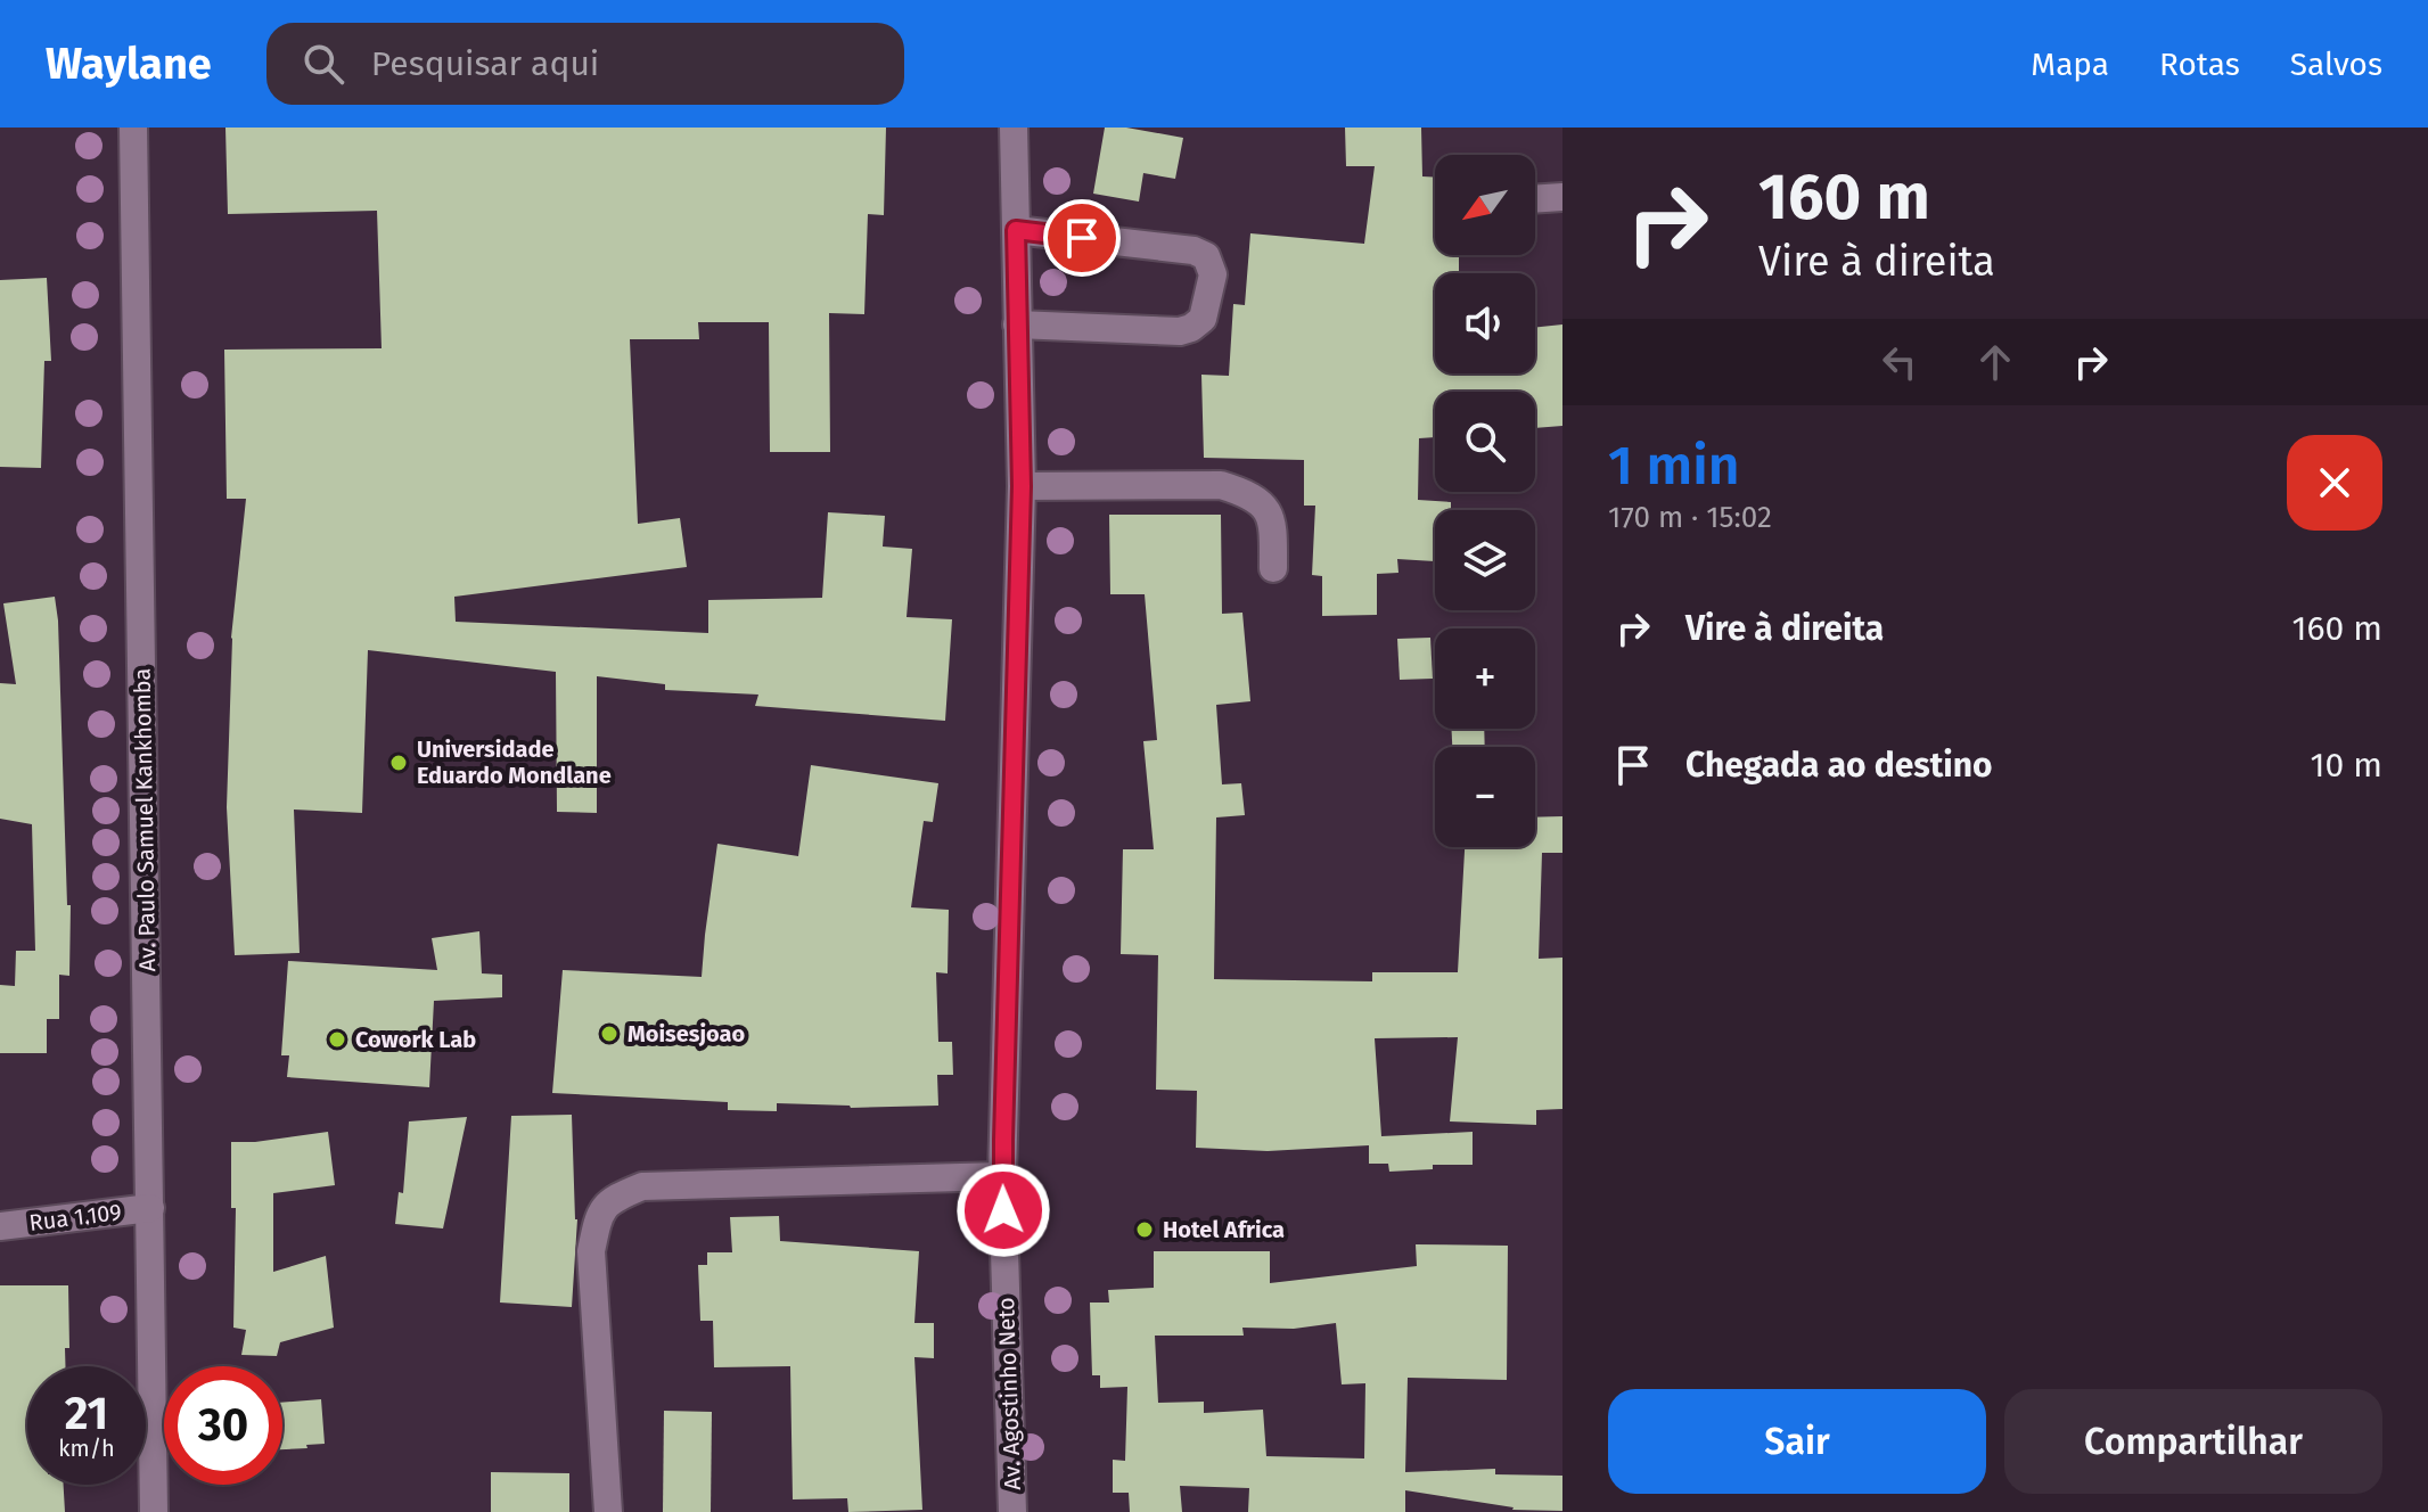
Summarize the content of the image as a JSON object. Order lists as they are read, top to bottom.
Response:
{
  "streets": {
    "street": ["Av. Paulo Samuel Kankhomba", "Rua 1.109", "Av. Agostinho Neto"]
  },
  "crossings": [
    ["Av. Paulo Samuel Kankhomba", "Rua 1.109"]
  ],
  "places": [
    "Universidade Eduardo Mondlane",
    "Moisesjoao",
    "Cowork Lab",
    "Hotel Africa"
  ],
  "north": "bottom left",
  "page": {
    "header": "Waylane",
    "search": "Pesquisar aqui",
    "nav": ["Mapa", "Rotas", "Salvos"],
    "turn": ["160 m", "Vire à direita"],
    "map_buttons": ["+", "−"],
    "heading": ["1 min", "170 m · 15:02"],
    "list": [
      {
        "name": "Vire à direita",
        "value": "160 m"
      },
      {
        "name": "Chegada ao destino",
        "value": "10 m"
      }
    ],
    "speed": "21 km/h",
    "limit": "30",
    "buttons": ["Sair", "Compartilhar"]
  }
}
